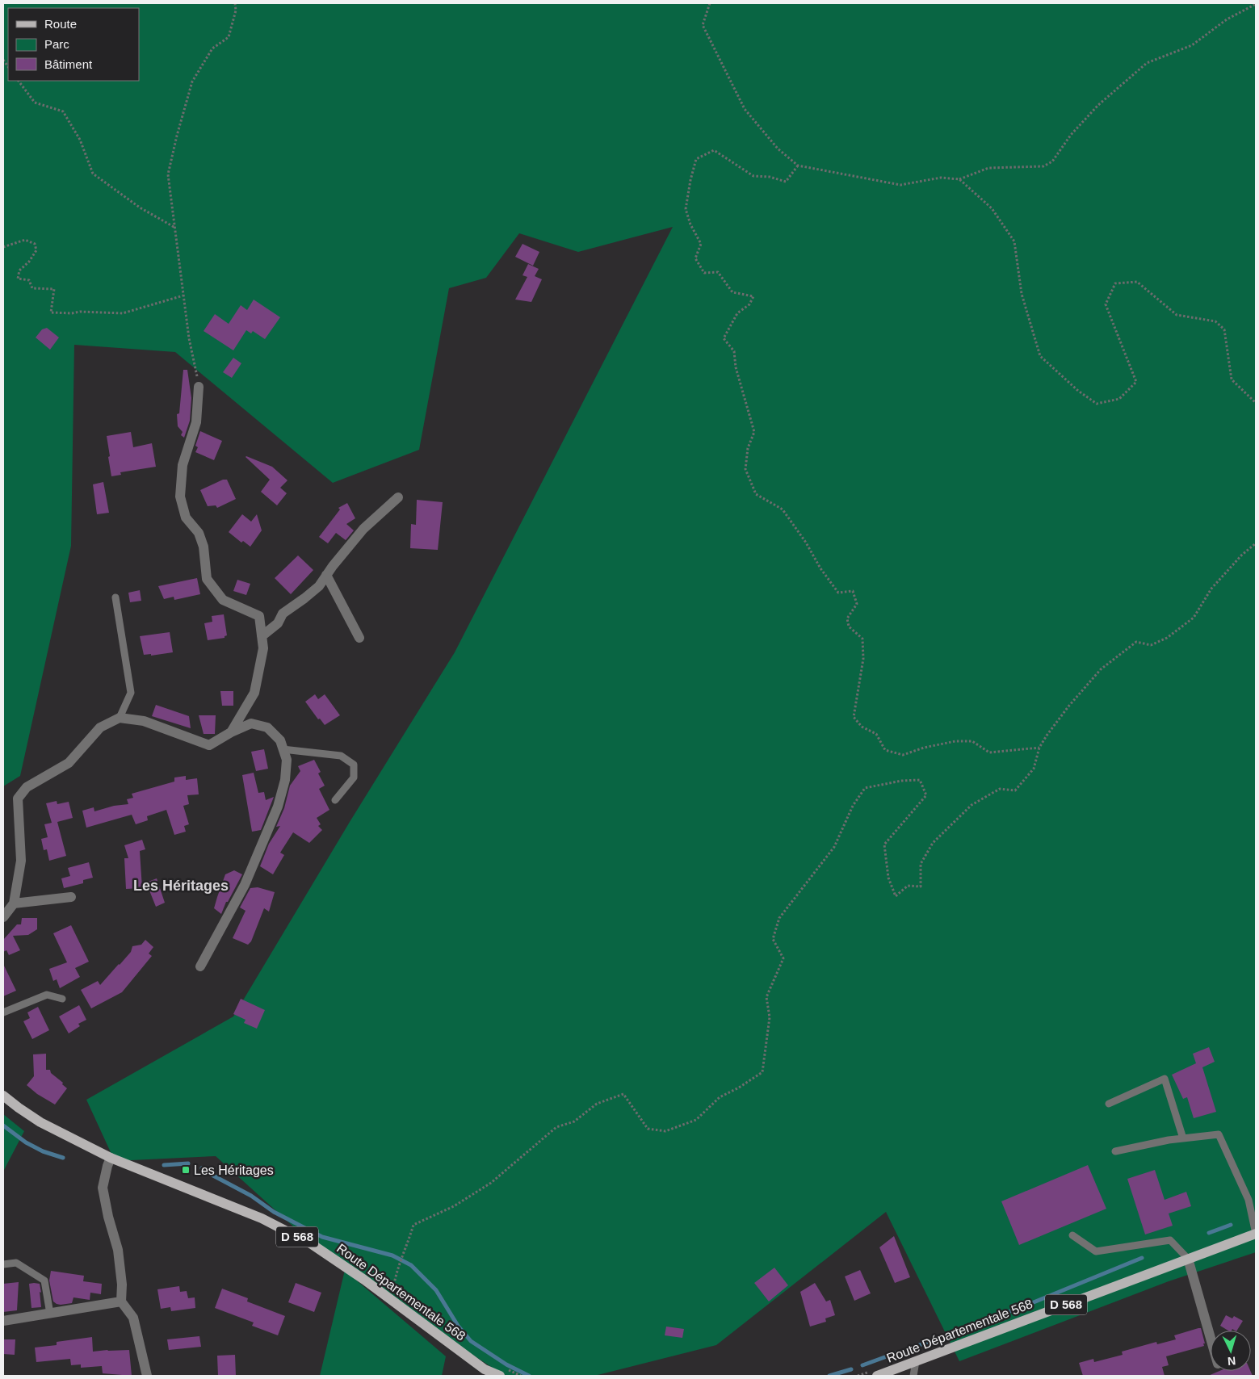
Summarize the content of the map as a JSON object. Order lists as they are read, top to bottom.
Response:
{
  "streets": {
    "main road": ["D 568", "Route Départementale 568"]
  },
  "districts": ["Les Héritages"],
  "places": {
    "transit": ["Les Héritages"]
  },
  "legend": ["Route", "Parc", "Bâtiment"],
  "north": "bottom"
}
